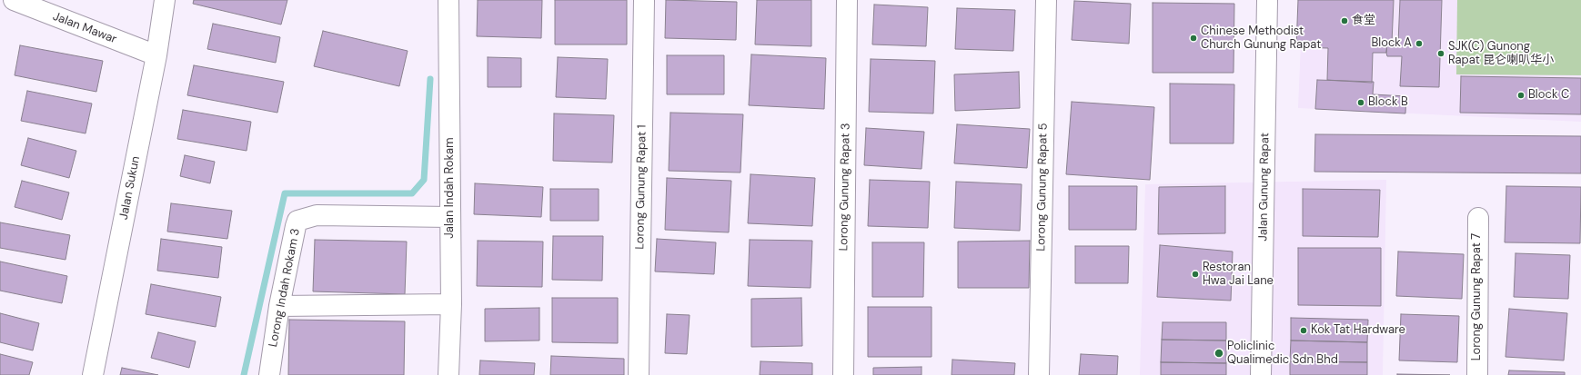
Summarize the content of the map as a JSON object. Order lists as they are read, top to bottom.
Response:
{
  "streets": {
    "street": [
      "Jalan Mawar",
      "Lorong Gunung Rapat 1",
      "Lorong Gunung Rapat 3",
      "Lorong Gunung Rapat 5",
      "Jalan Gunung Rapat",
      "Jalan Sukun",
      "Jalan Indah Rokam",
      "Lorong Indah Rokam 3",
      "Lorong Gunung Rapat 7"
    ]
  },
  "crossings": [
    ["Jalan Mawar", "Jalan Sukun"],
    ["Jalan Indah Rokam", "Lorong Indah Rokam 3"]
  ],
  "places": [
    "食堂",
    "Chinese Methodist Church Gunung Rapat",
    "Block A",
    "SJK(C) Gunong Rapat 昆仑喇叭华小",
    "Block C",
    "Block B",
    "Restoran Hwa Jai Lane",
    "Kok Tat Hardware",
    "Policlinic Qualimedic Sdn Bhd"
  ]
}
